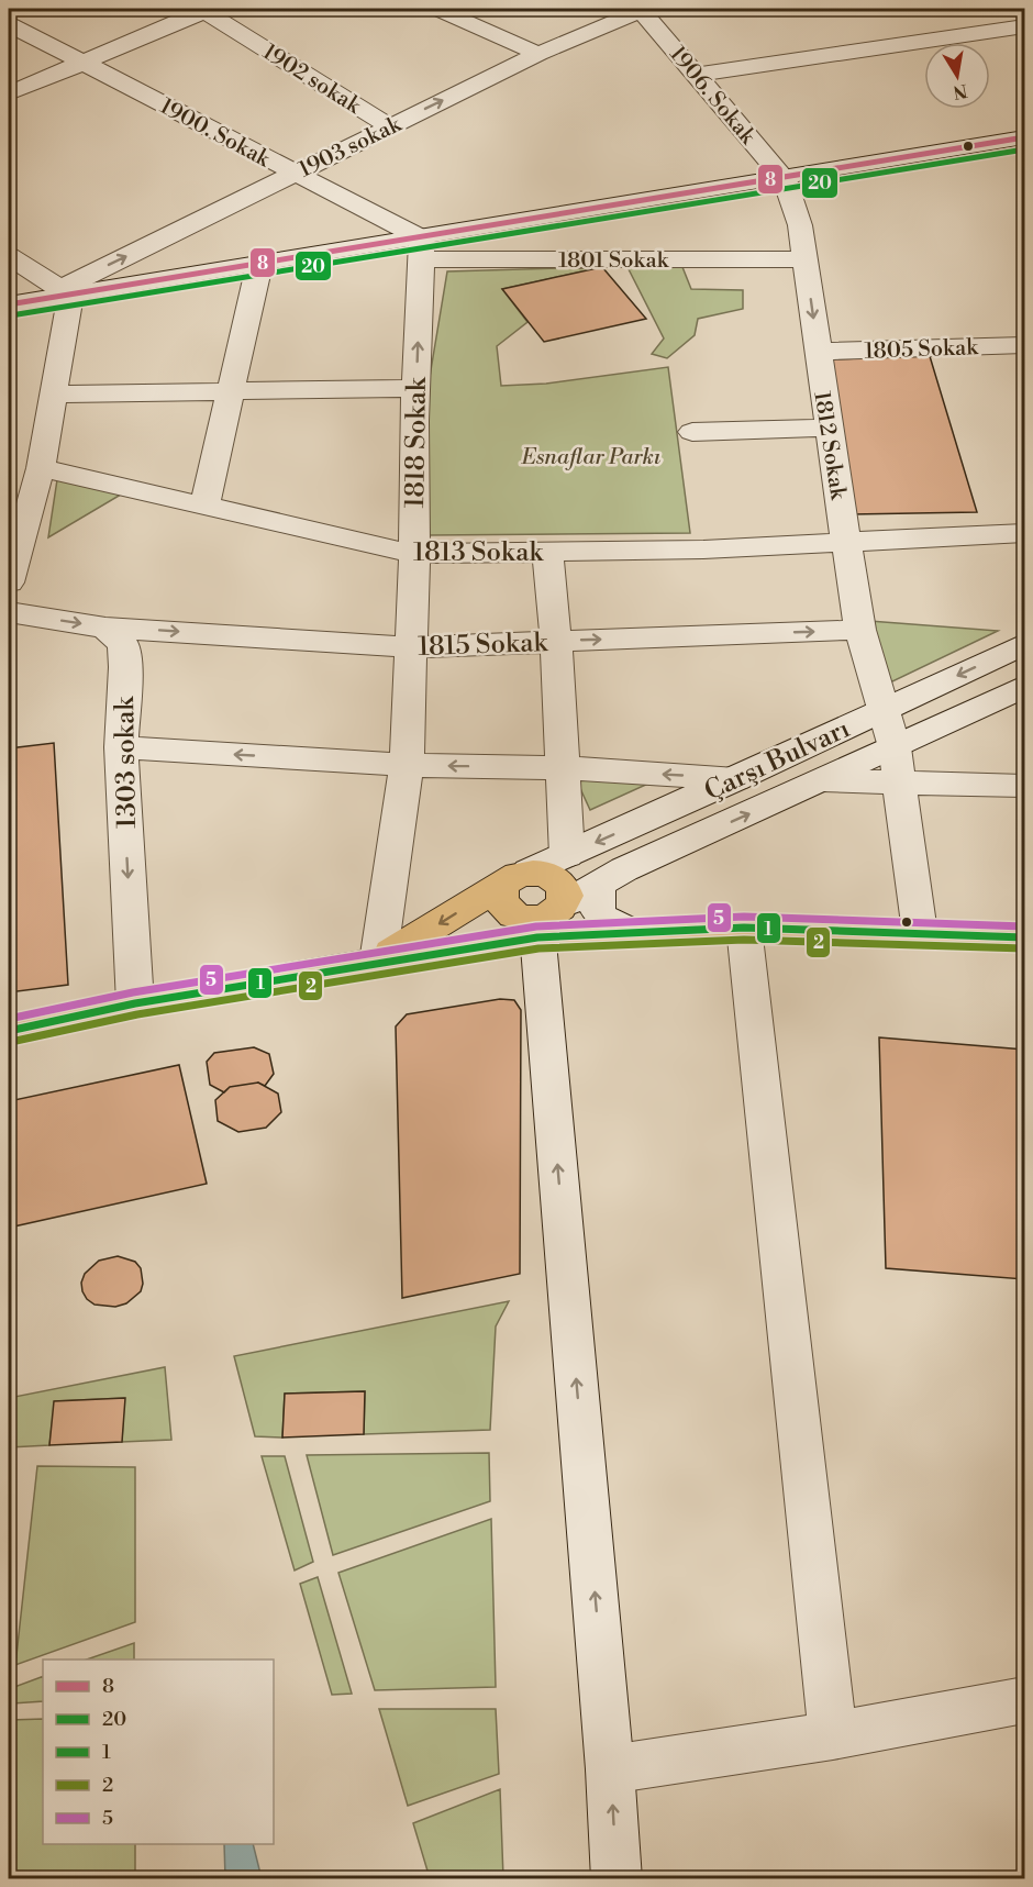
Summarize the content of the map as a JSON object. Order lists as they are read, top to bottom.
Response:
{
  "streets": {
    "street": [
      "1902 sokak",
      "1906. Sokak",
      "1900. Sokak",
      "1903 sokak",
      "1801 Sokak",
      "1805 Sokak",
      "1818 Sokak",
      "1812 Sokak",
      "1813 Sokak",
      "1815 Sokak",
      "Çarşı Bulvarı",
      "1303 sokak"
    ]
  },
  "crossings": [
    ["1902 sokak", "1903 sokak"],
    ["1906. Sokak", "1903 sokak"],
    ["1906. Sokak", "1812 Sokak"],
    ["1900. Sokak", "1903 sokak"],
    ["1900. Sokak", "1801 Sokak"],
    ["1900. Sokak", "1818 Sokak"],
    ["1801 Sokak", "1818 Sokak"],
    ["1801 Sokak", "1812 Sokak"],
    ["1805 Sokak", "1812 Sokak"],
    ["1818 Sokak", "1813 Sokak"],
    ["1818 Sokak", "1815 Sokak"],
    ["1812 Sokak", "1813 Sokak"],
    ["1812 Sokak", "1815 Sokak"],
    ["1812 Sokak", "Çarşı Bulvarı"],
    ["1815 Sokak", "1303 sokak"]
  ],
  "one_way": ["1303 sokak"],
  "parks": ["Esnaflar Parkı"],
  "lines": [
    "transit line 8",
    "transit line 20",
    "transit line 5",
    "transit line 1",
    "transit line 2"
  ],
  "legend": [
    "8",
    "20",
    "1",
    "2",
    "5"
  ],
  "north": "bottom"
}
